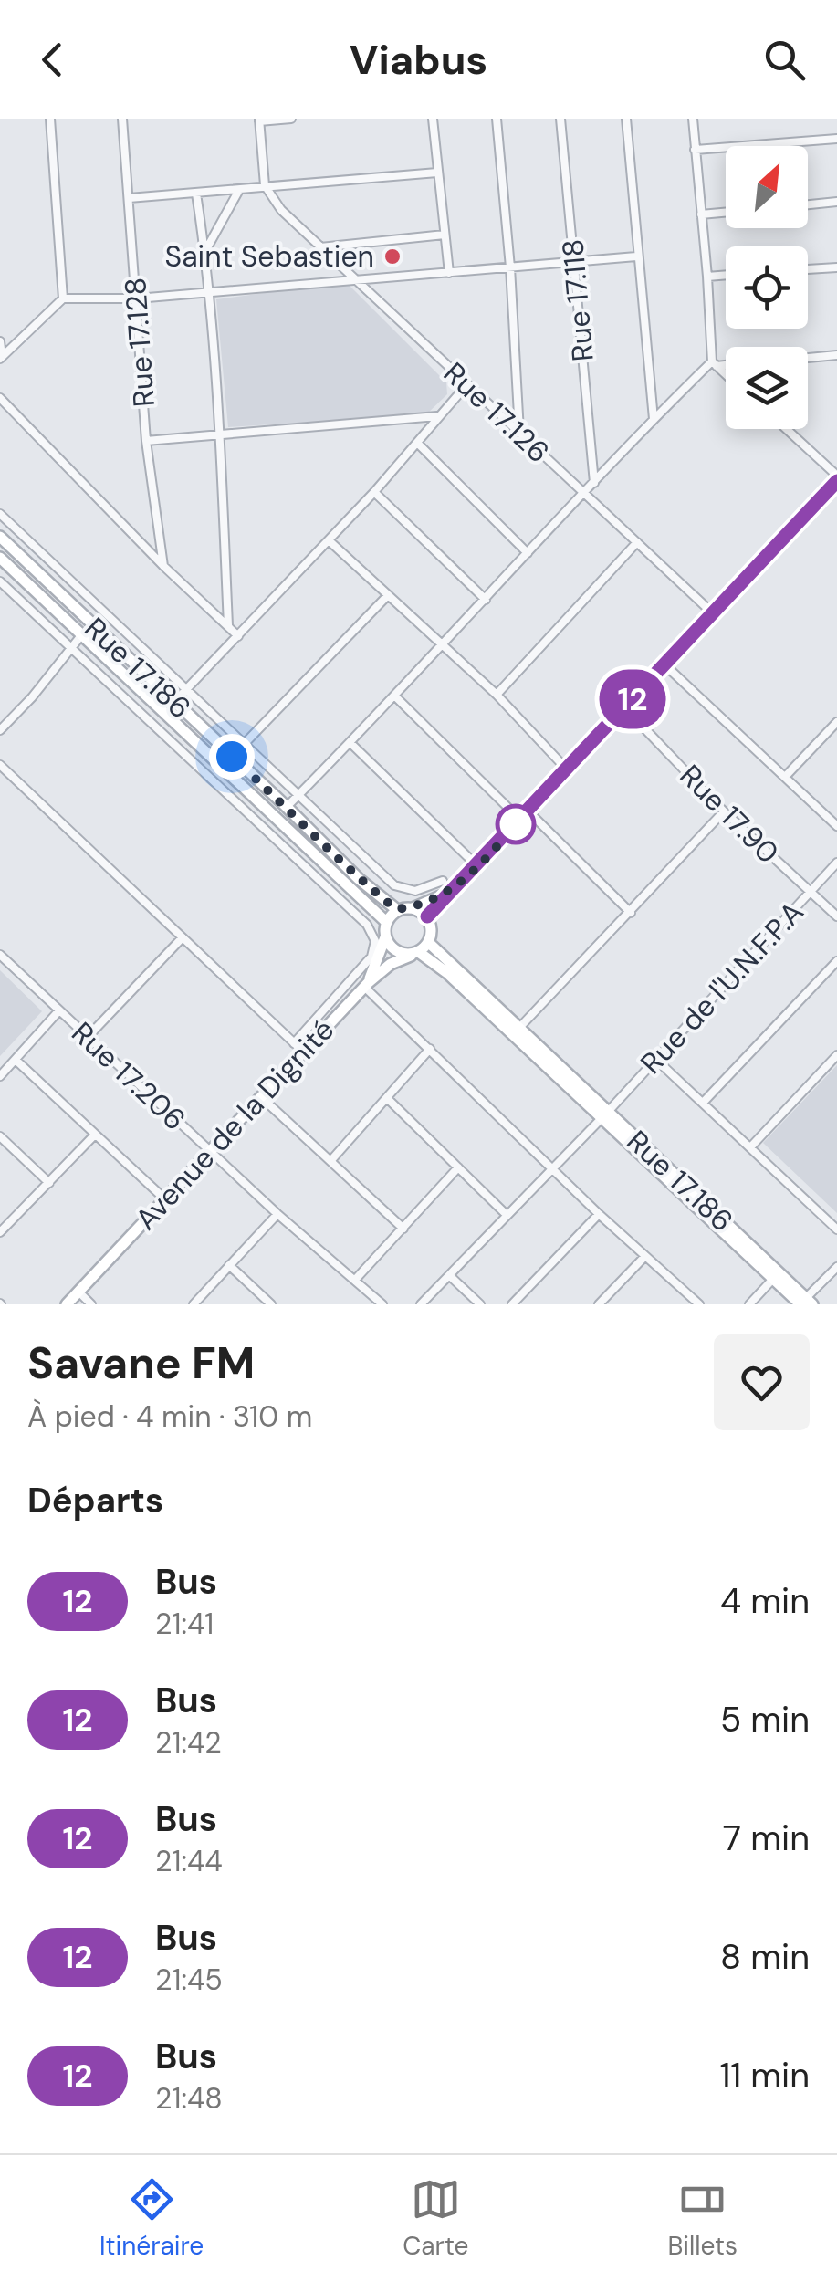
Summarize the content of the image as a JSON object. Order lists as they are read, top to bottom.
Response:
{
  "streets": {
    "main road": ["Rue 17.186", "Avenue de la Dignité"],
    "street": [
      "Rue 17.118",
      "Rue 17.128",
      "Rue 17.126",
      "Rue 17.90",
      "Rue de l'U.N.F.P.A",
      "Rue 17.206"
    ]
  },
  "crossings": [
    ["Rue 17.186", "Rue de l'U.N.F.P.A"],
    ["Rue 17.186", "Avenue de la Dignité"],
    ["Rue 17.90", "Rue de l'U.N.F.P.A"],
    ["Rue 17.206", "Avenue de la Dignité"]
  ],
  "places": ["Saint Sebastien"],
  "lines": ["bus line 12"],
  "north": "top right",
  "page": {
    "header": "Viabus",
    "on_map": "12",
    "heading": [
      ["Savane FM", "À pied · 4 min · 310 m"],
      "Départs"
    ],
    "list": [
      {
        "mark": "12",
        "name": "Bus",
        "note": "21:41",
        "value": "4 min"
      },
      {
        "mark": "12",
        "name": "Bus",
        "note": "21:42",
        "value": "5 min"
      },
      {
        "mark": "12",
        "name": "Bus",
        "note": "21:44",
        "value": "7 min"
      },
      {
        "mark": "12",
        "name": "Bus",
        "note": "21:45",
        "value": "8 min"
      },
      {
        "mark": "12",
        "name": "Bus",
        "note": "21:48",
        "value": "11 min"
      }
    ],
    "tabs": ["Itinéraire", "Carte", "Billets"]
  }
}
